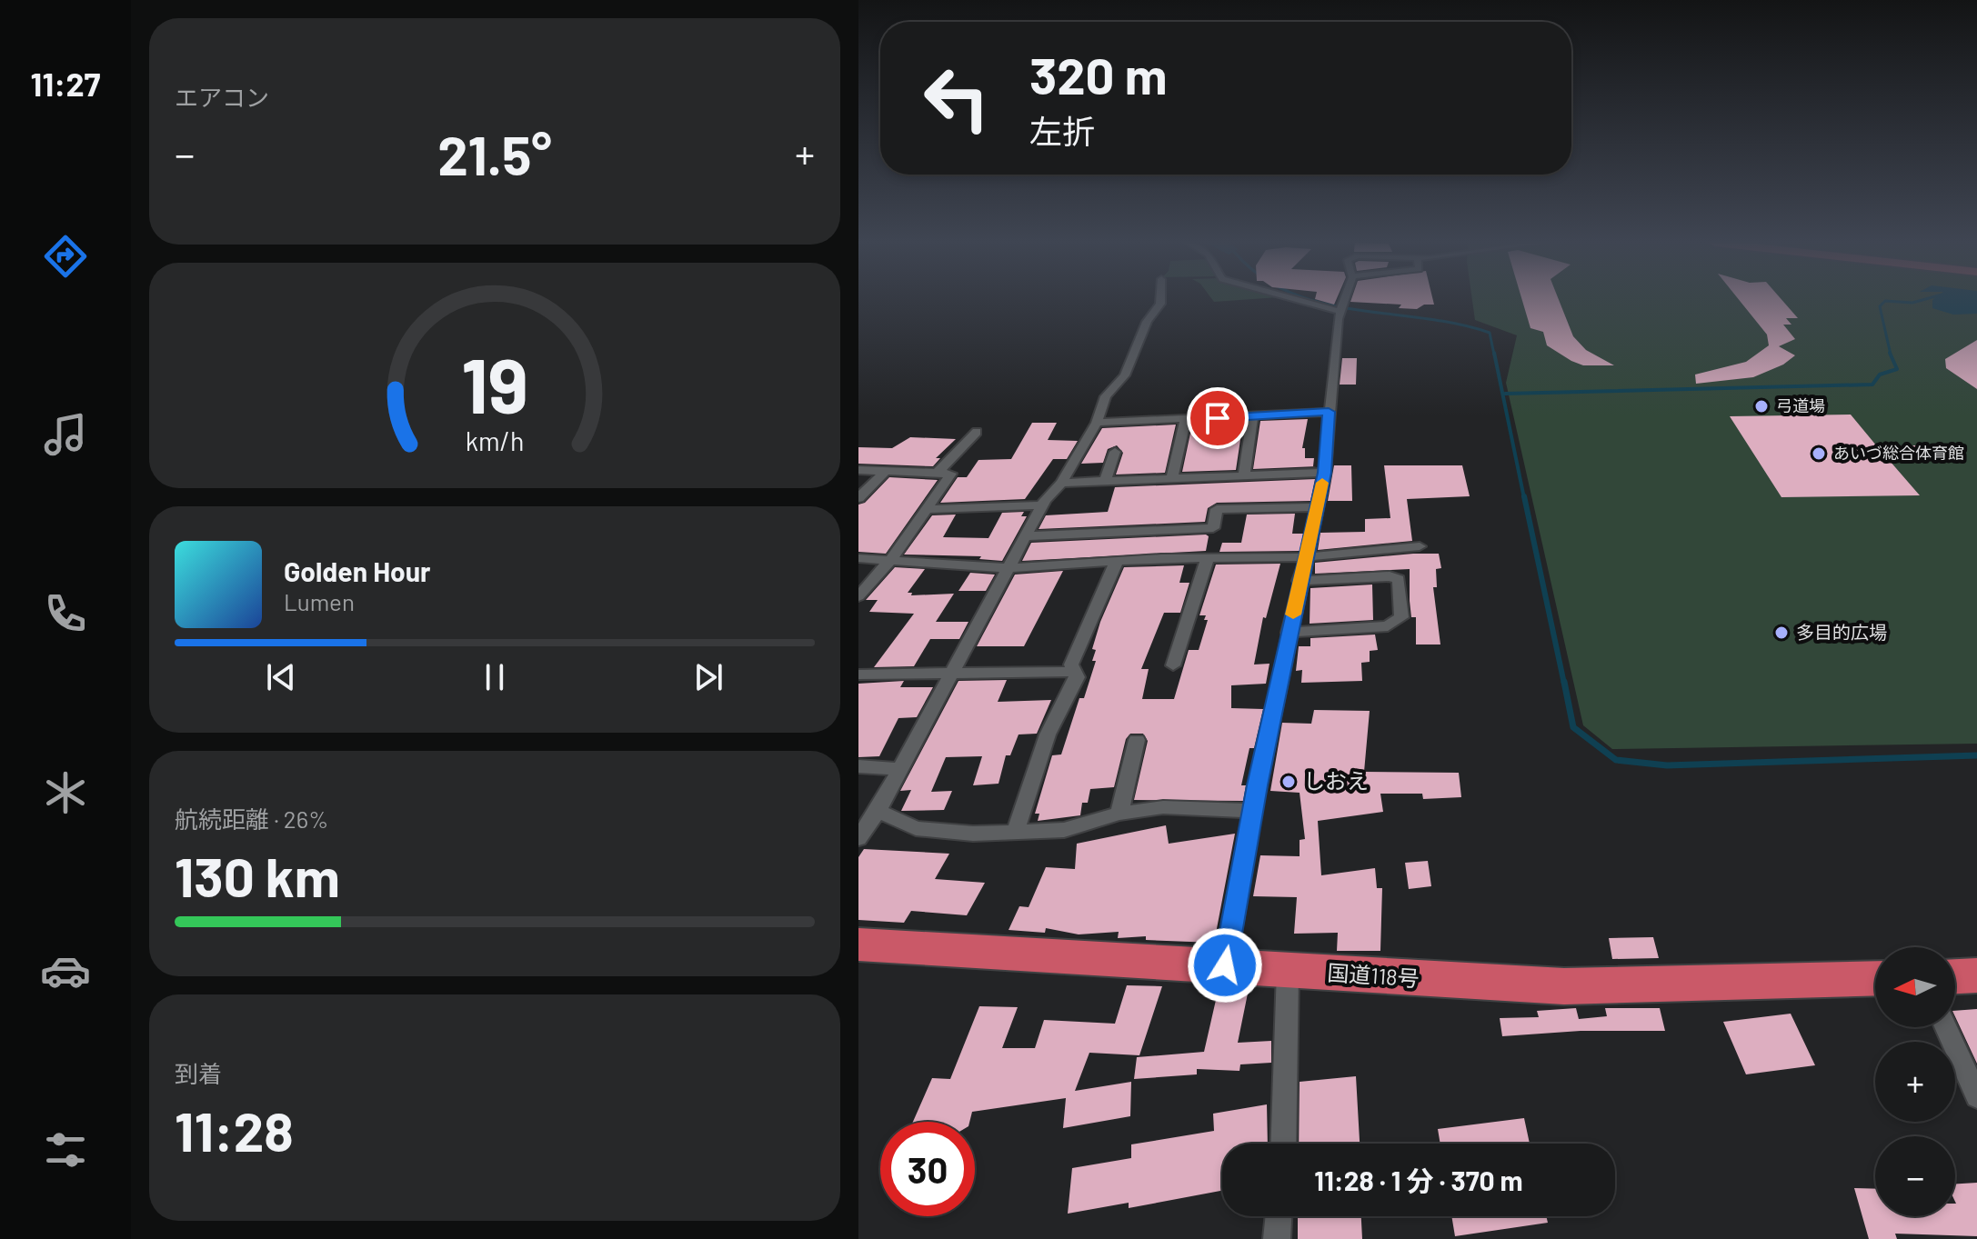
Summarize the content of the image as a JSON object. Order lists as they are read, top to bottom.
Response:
{
  "streets": {
    "highway": ["国道118号"]
  },
  "places": [
    "弓道場",
    "あいづ総合体育館",
    "多目的広場",
    "しおえ"
  ],
  "north": "left",
  "page": {
    "tabs": "11:27",
    "tile": [
      "エアコン",
      ["航続距離 · 26%", "130 km"],
      ["到着", "11:28"]
    ],
    "turn": ["320 m", "左折"],
    "heat": ["−", "21.5°", "+"],
    "song": ["Golden Hour", "Lumen"],
    "map_buttons": ["+", "−"],
    "limit": "30",
    "trip": "11:28 · 1 分 · 370 m",
    "gauge": ["19", "km/h"]
  }
}
